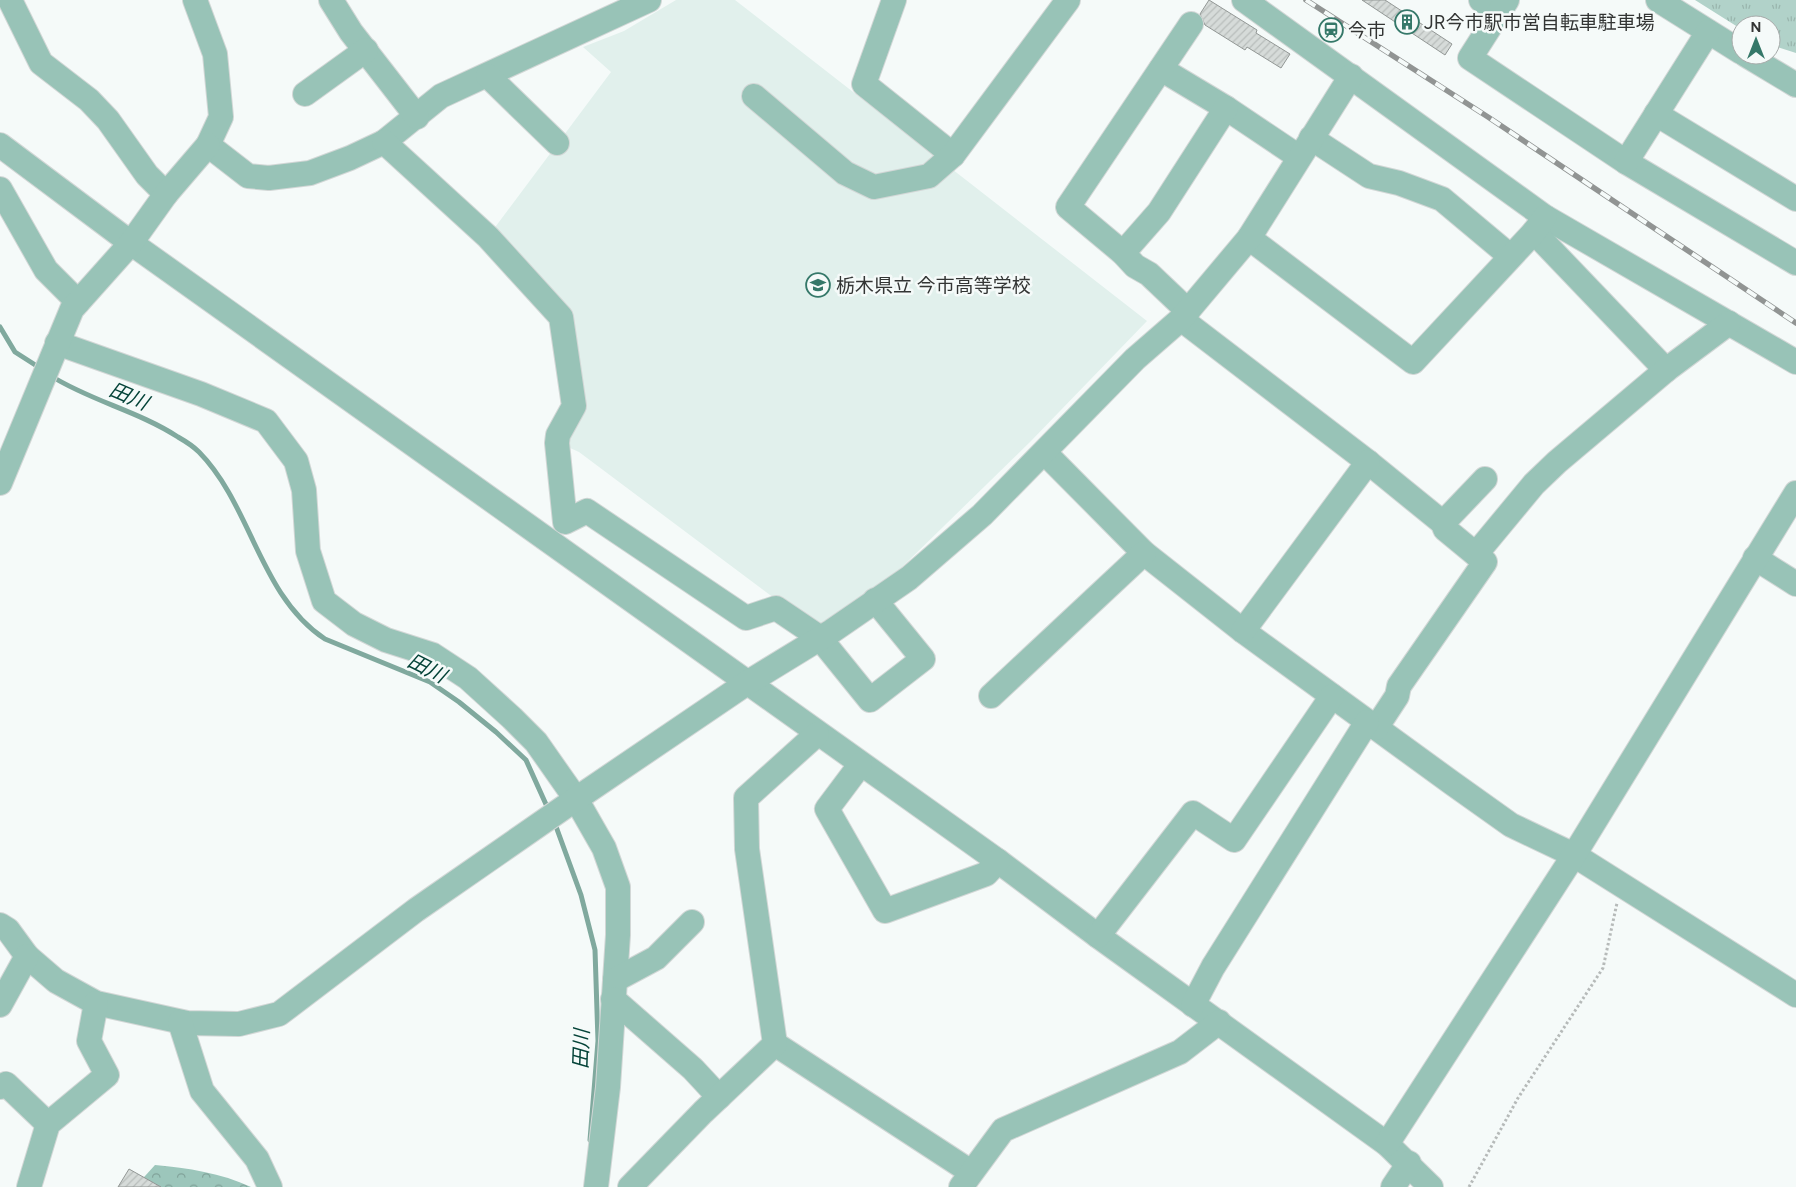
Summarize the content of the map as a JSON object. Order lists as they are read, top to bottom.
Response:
{
  "water": ["田川"],
  "places": {
    "building": ["JR今市駅市営自転車駐車場"],
    "station": ["今市"],
    "school or university": ["栃木県立 今市高等学校"]
  },
  "north": "top"
}
